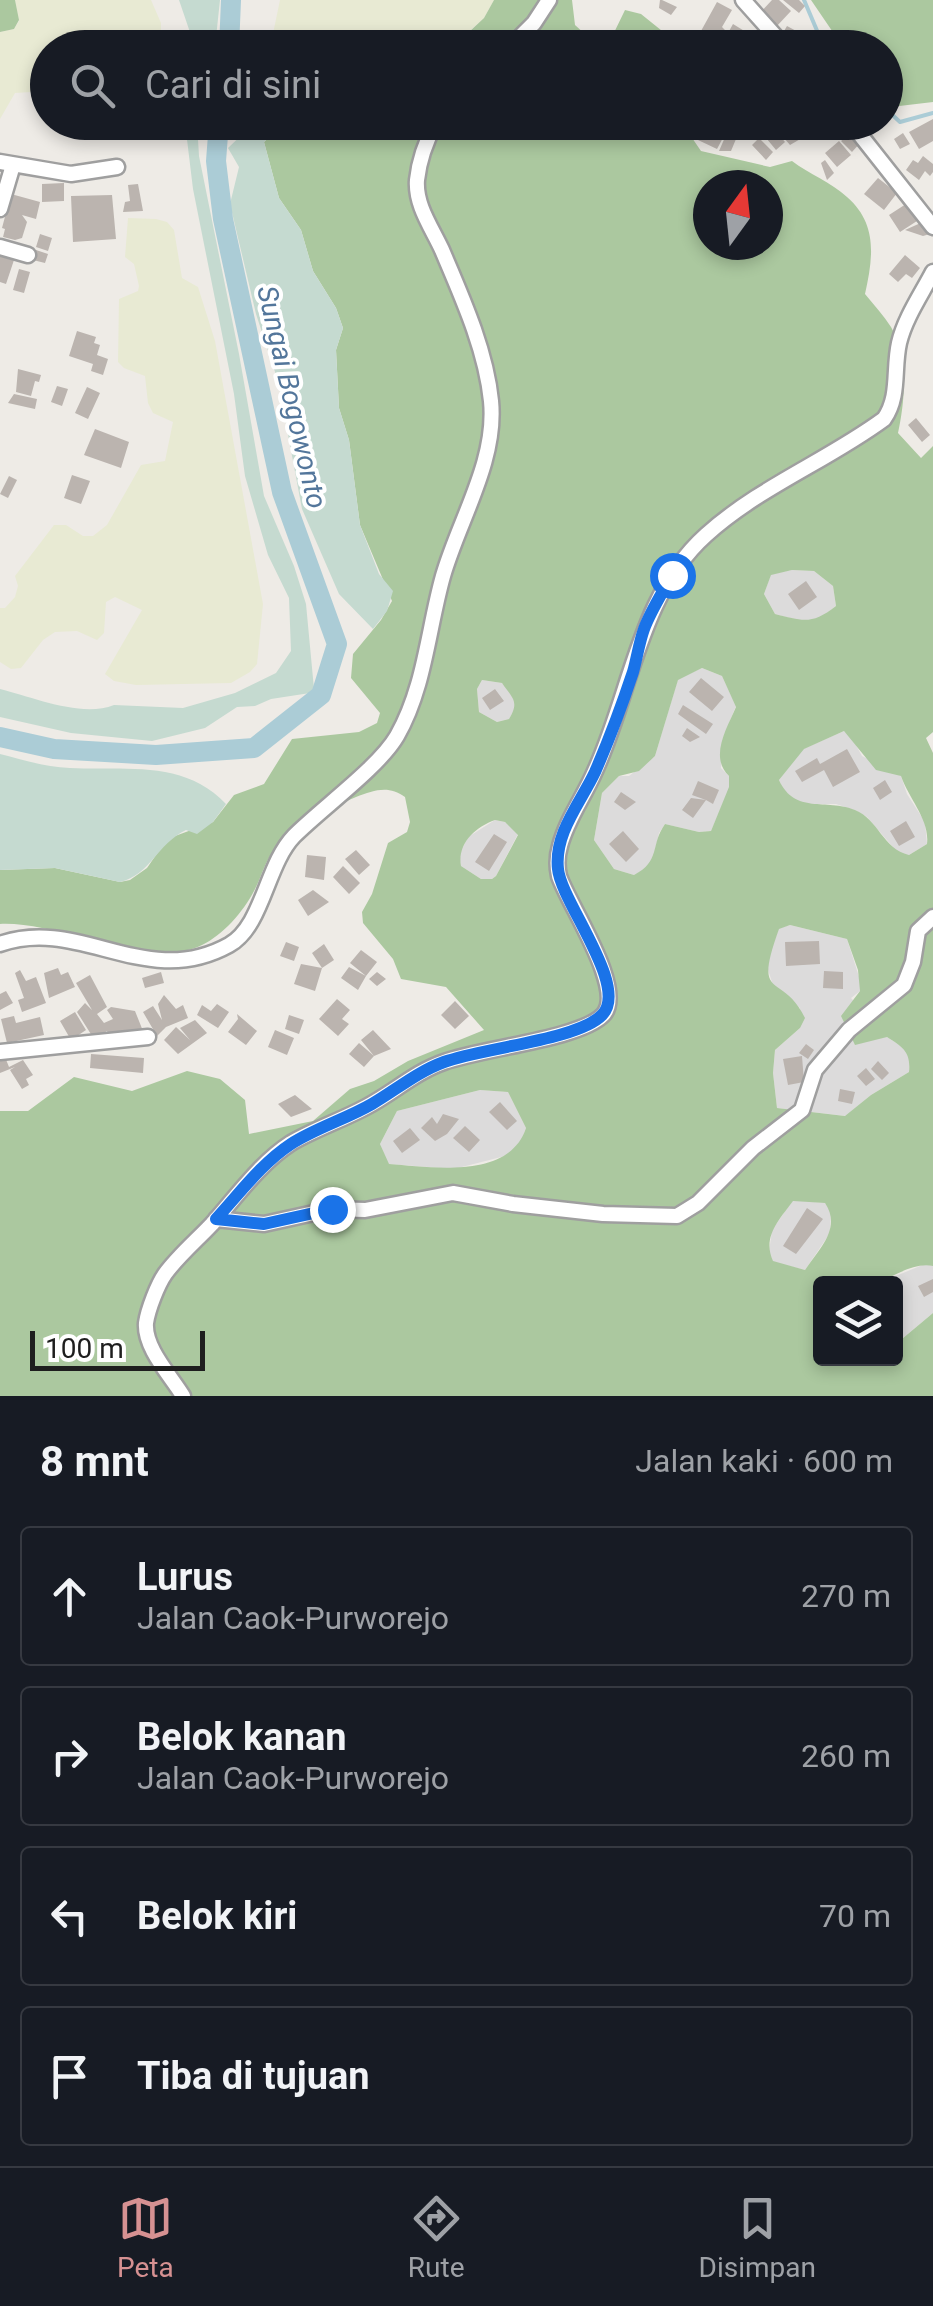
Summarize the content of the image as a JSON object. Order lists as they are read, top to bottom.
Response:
{
  "water": ["Sungai Bogowonto"],
  "scale_bar": "100 m",
  "north": "top",
  "page": {
    "search": "Cari di sini",
    "scale": "100 m",
    "heading": ["8 mnt", "Jalan kaki · 600 m"],
    "list": [
      ["Lurus", "Jalan Caok-Purworejo", "270 m"],
      ["Belok kanan", "Jalan Caok-Purworejo", "260 m"],
      ["Belok kiri", "70 m"],
      "Tiba di tujuan"
    ],
    "nav": ["Peta", "Rute", "Disimpan"]
  }
}
